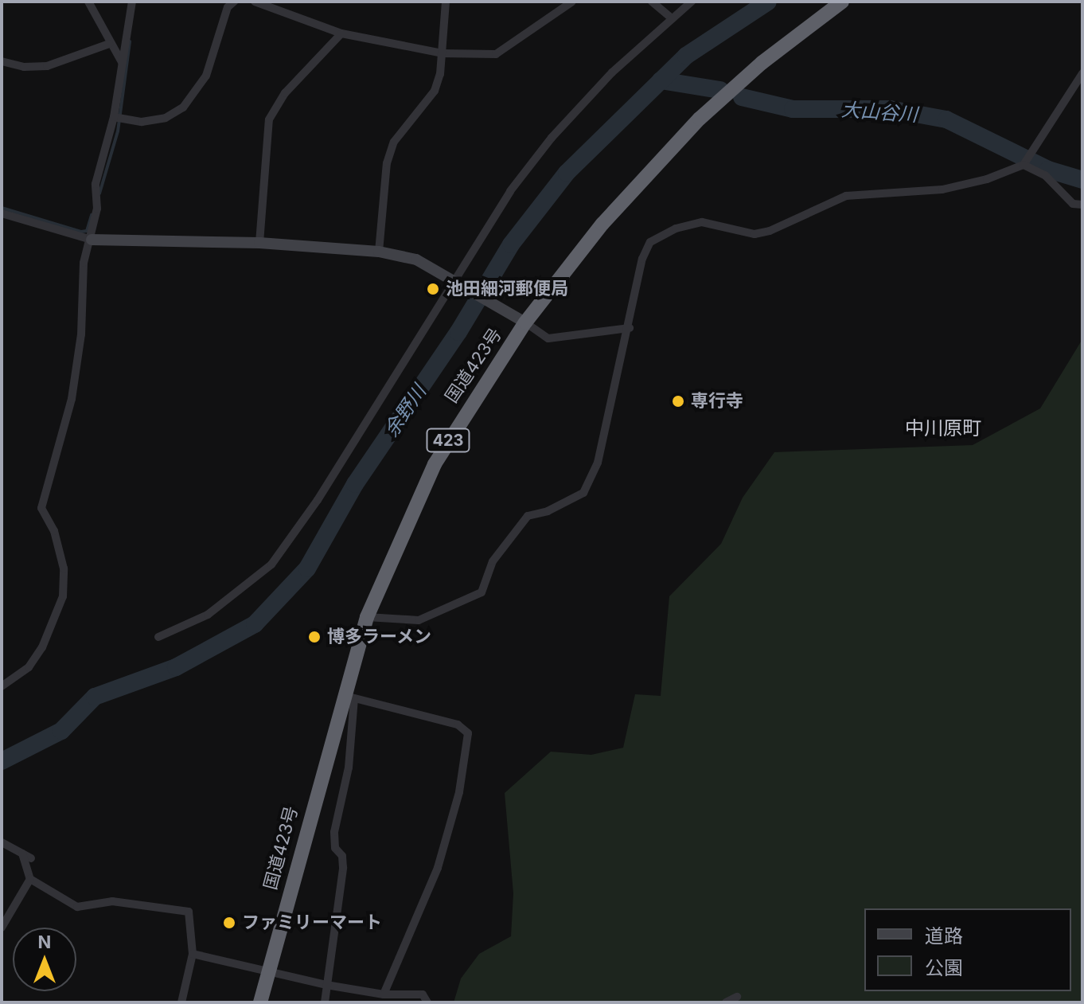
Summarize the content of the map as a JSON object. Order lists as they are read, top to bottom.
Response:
{
  "streets": {
    "highway": ["国道423号", "423"]
  },
  "districts": ["中川原町"],
  "water": ["大山谷川", "余野川"],
  "places": [
    "池田細河郵便局",
    "専行寺",
    "博多ラーメン",
    "ファミリーマート"
  ],
  "legend": ["道路", "公園"],
  "north": "top"
}
